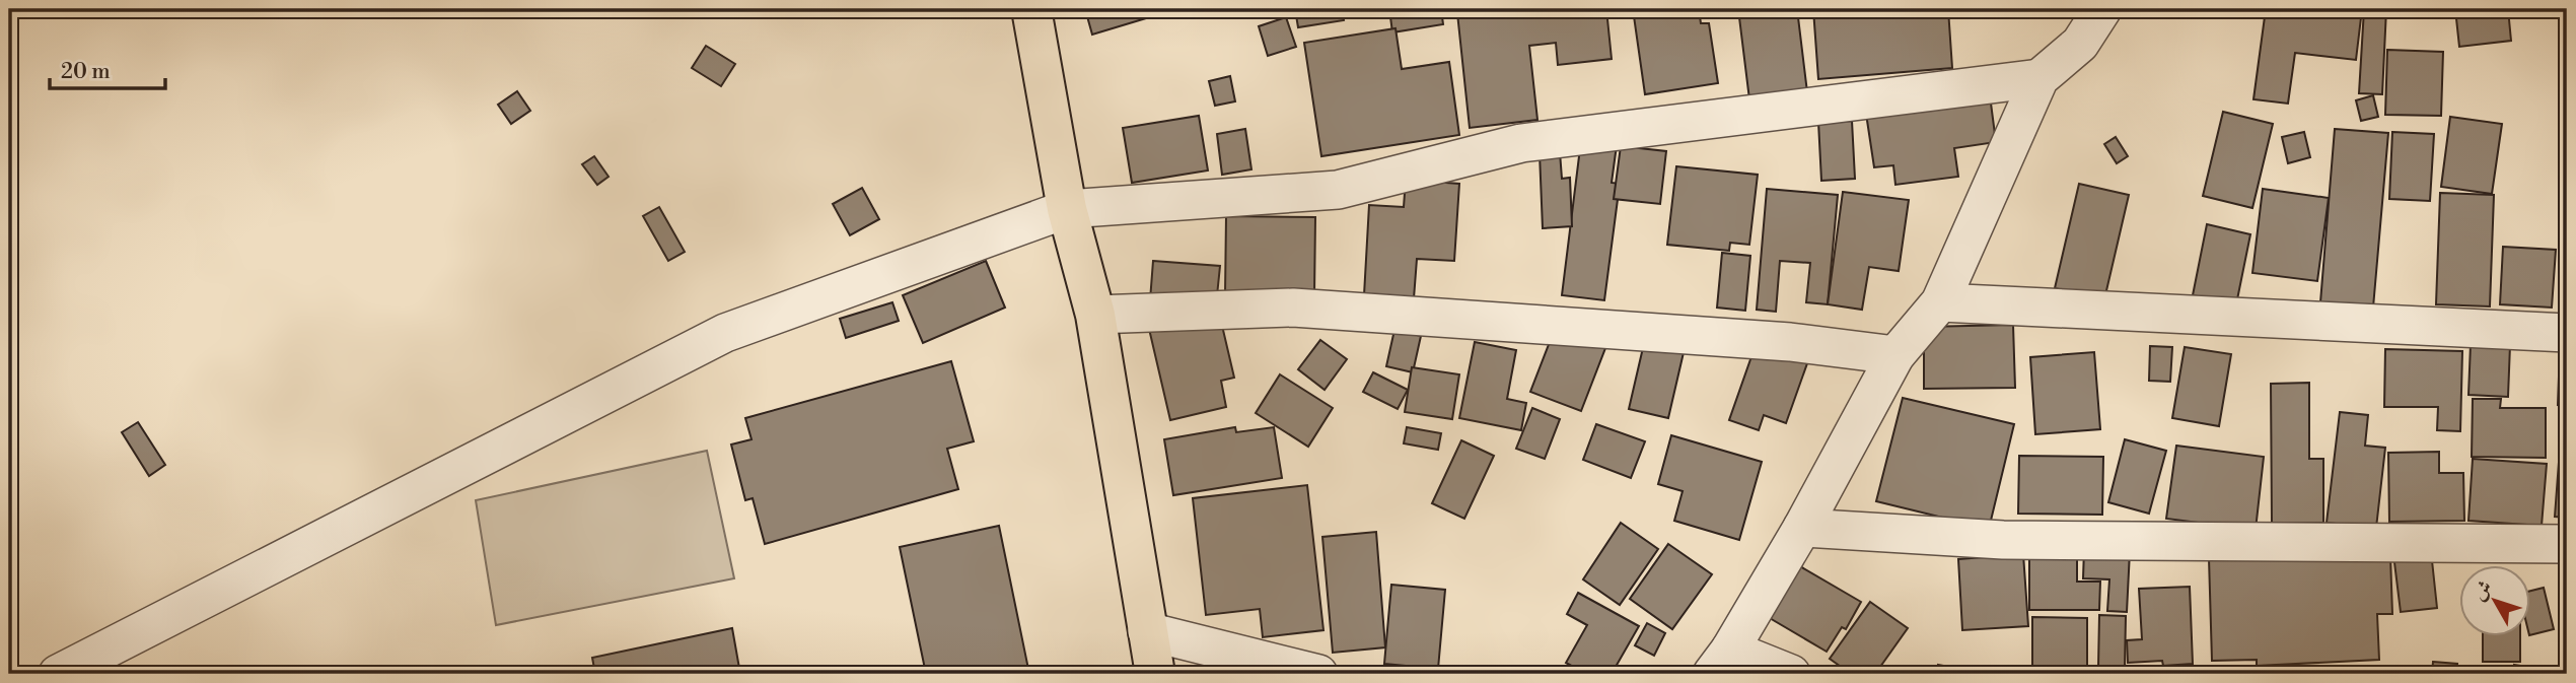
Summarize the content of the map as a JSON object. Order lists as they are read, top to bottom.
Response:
{
  "scale_bar": "20 m",
  "north": "top left"
}
